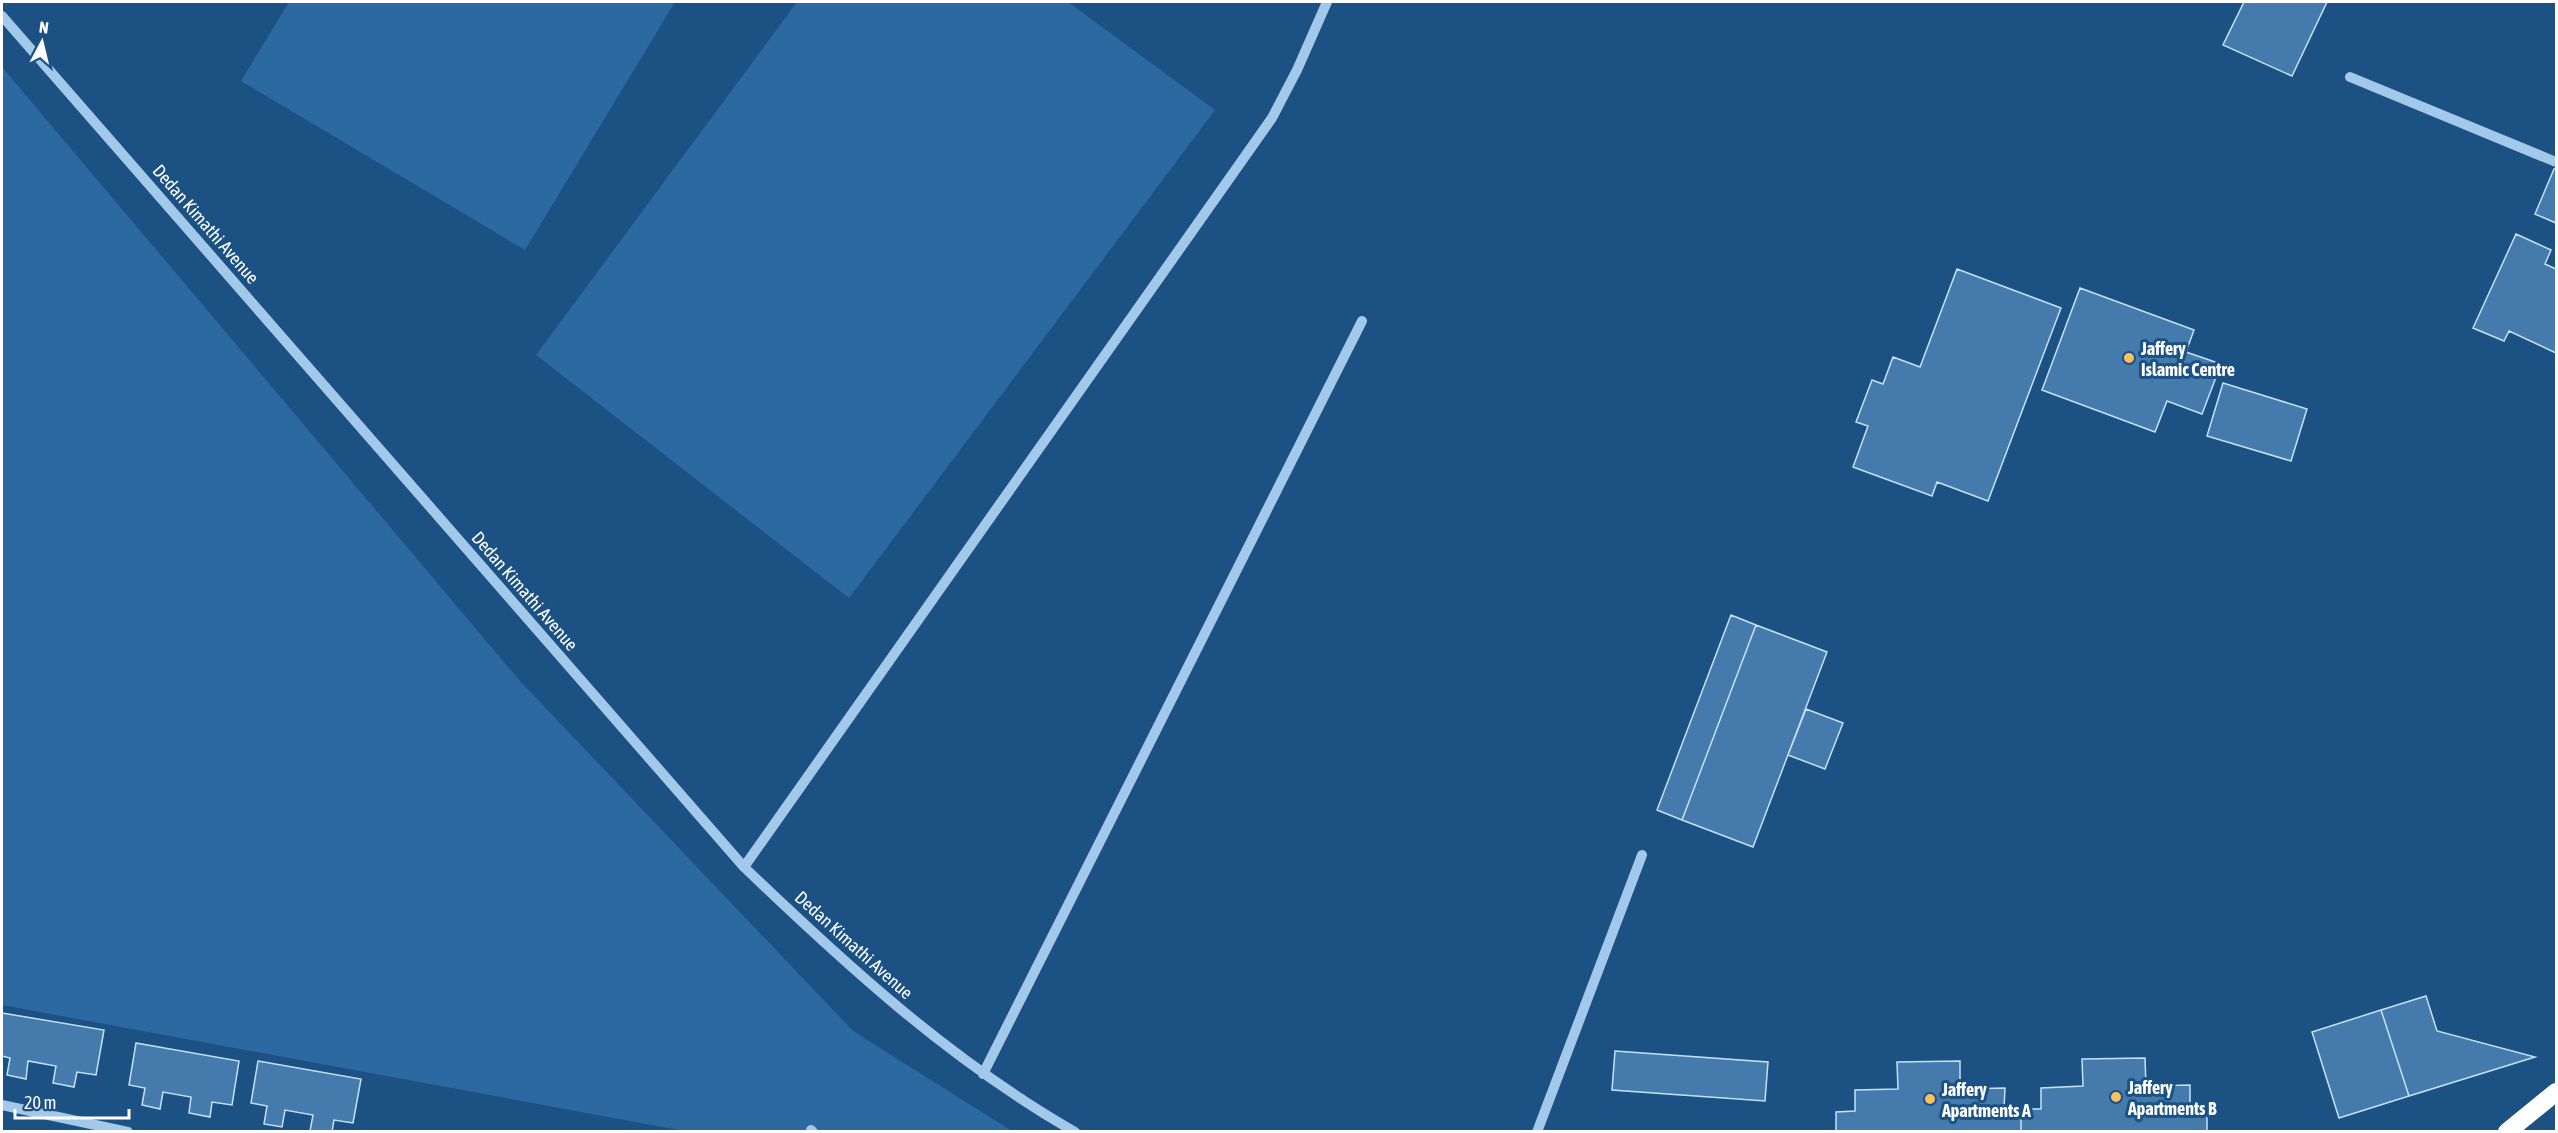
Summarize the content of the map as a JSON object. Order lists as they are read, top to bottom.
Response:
{
  "streets": {
    "street": ["Dedan Kimathi Avenue"]
  },
  "places": ["Jaffery Islamic Centre", "Jaffery Apartments B", "Jaffery Apartments A"],
  "scale_bar": "20 m",
  "north": "top"
}
